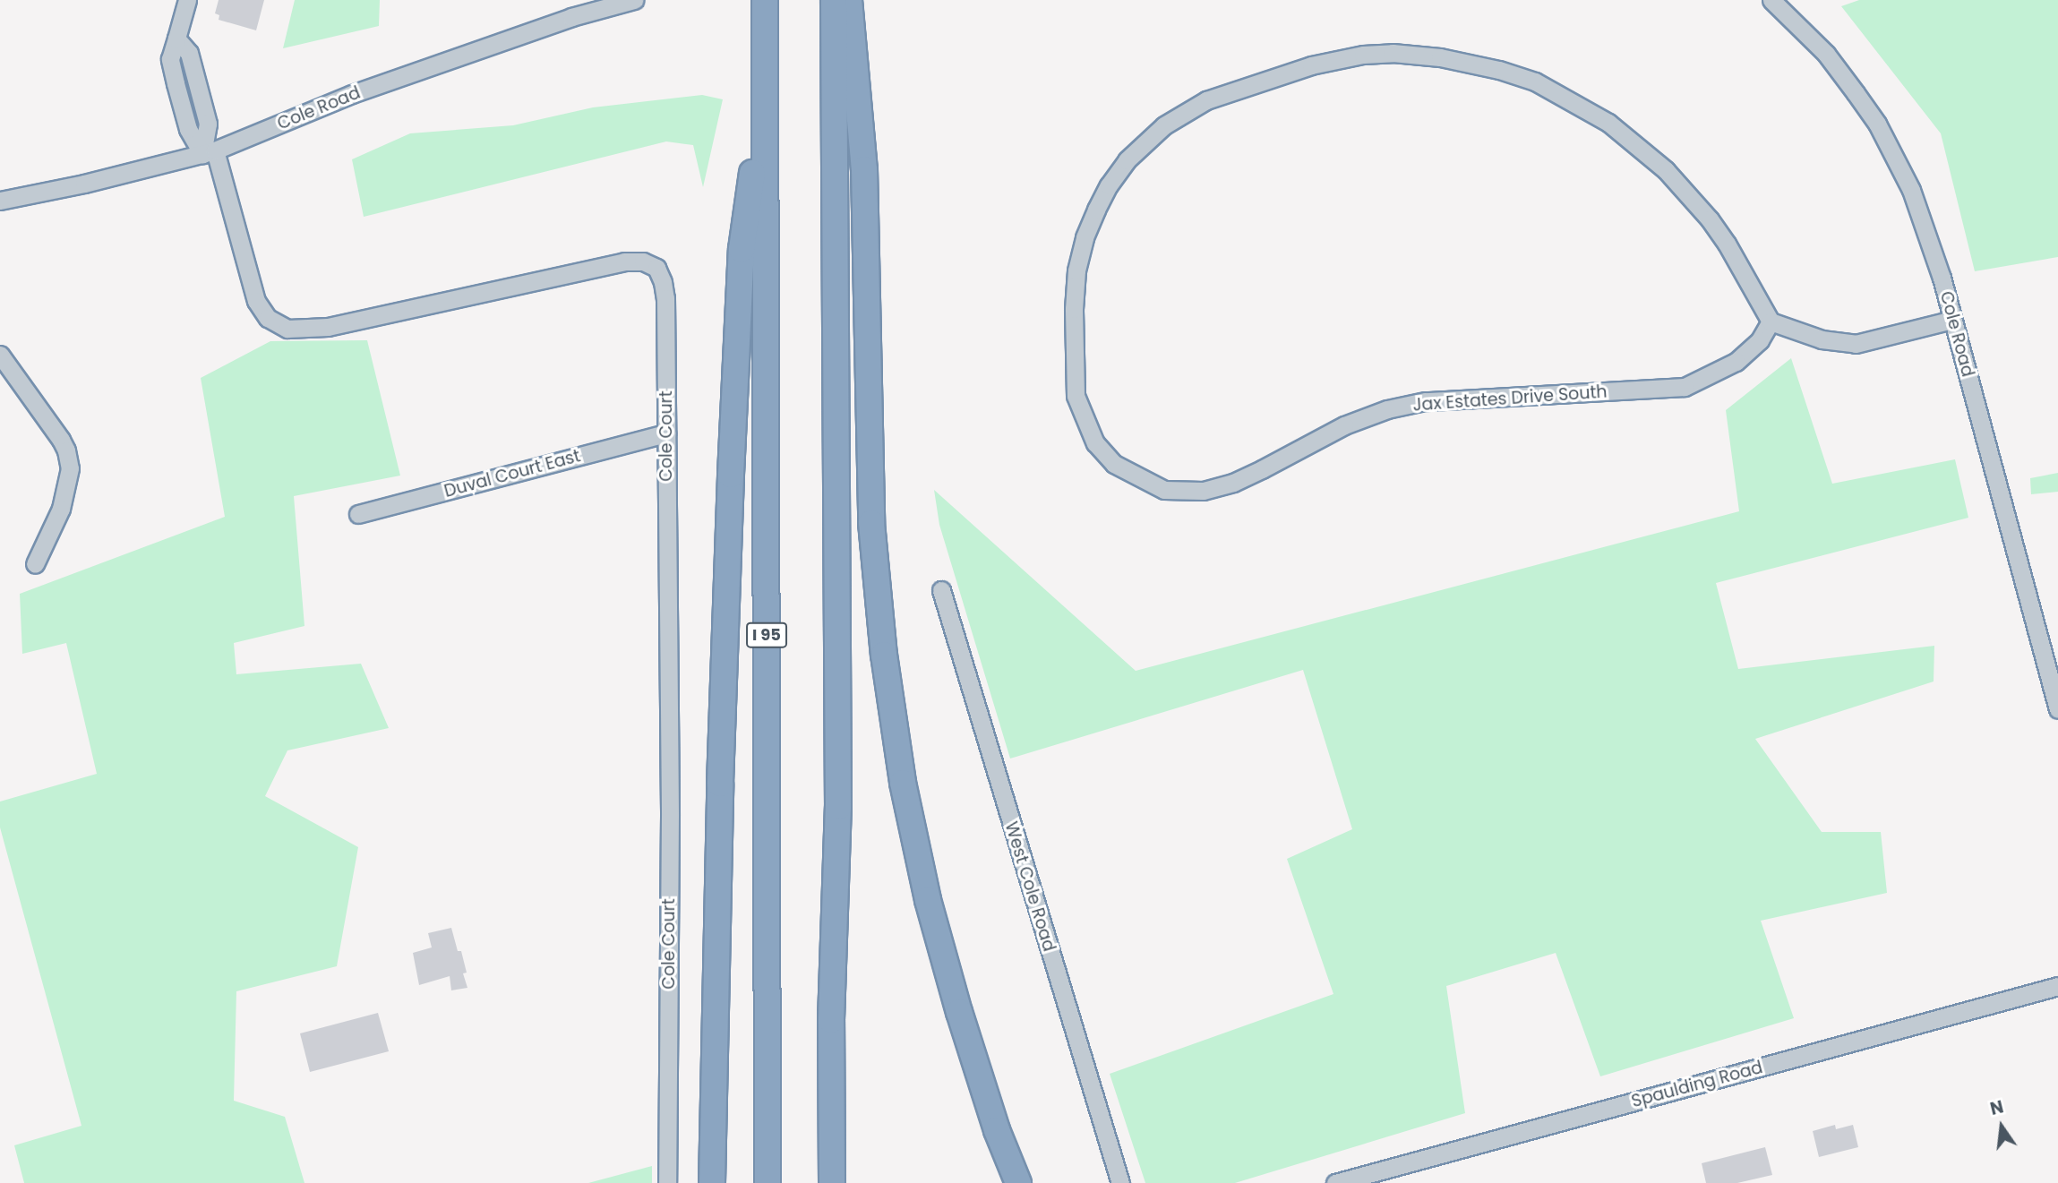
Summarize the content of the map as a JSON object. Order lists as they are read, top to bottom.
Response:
{
  "streets": {
    "highway": ["I 95"],
    "street": [
      "Cole Road",
      "Jax Estates Drive South",
      "Cole Court",
      "Duval Court East",
      "West Cole Road",
      "Spaulding Road"
    ]
  },
  "crossings": [
    ["Cole Road", "Cole Court"],
    ["Cole Court", "Duval Court East"]
  ],
  "north": "top"
}
